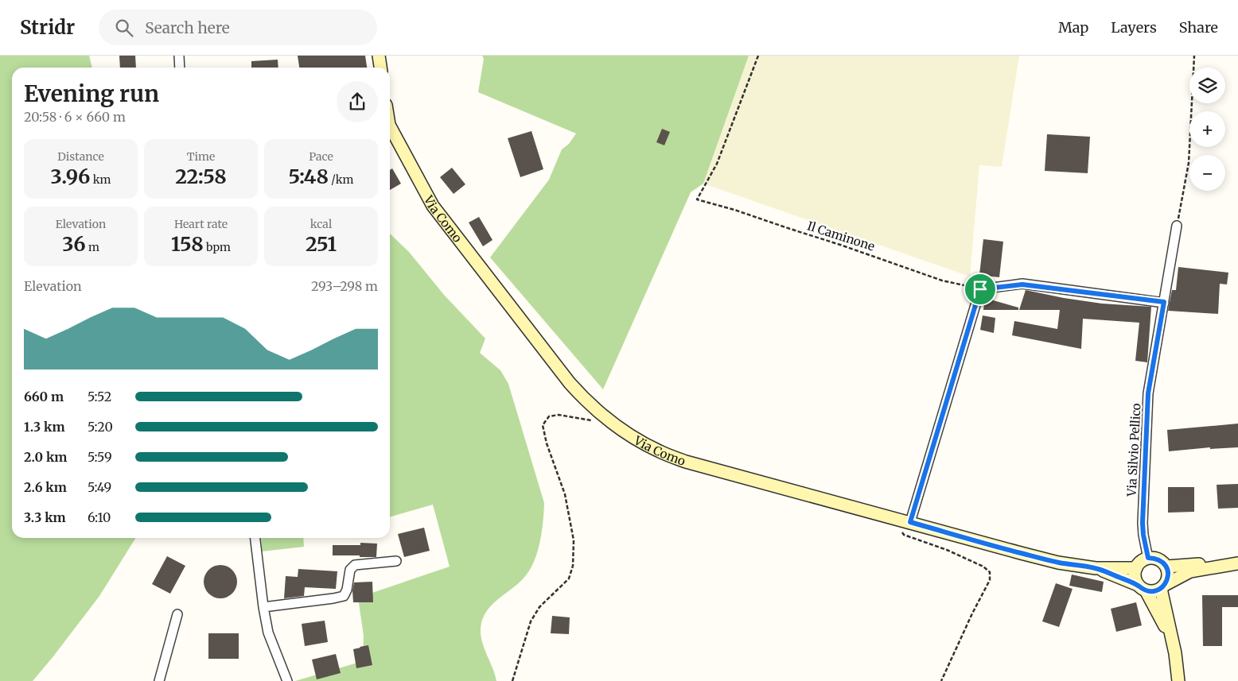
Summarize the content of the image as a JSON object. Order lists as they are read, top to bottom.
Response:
{
  "streets": {
    "main road": ["Via Como"],
    "street": ["Via Silvio Pellico"],
    "path": ["Il Caminone"]
  },
  "crossings": [
    ["Via Como", "Via Silvio Pellico"]
  ],
  "page": {
    "header": "Stridr",
    "search": "Search here",
    "nav": ["Map", "Layers", "Share"],
    "map_buttons": ["+", "−"],
    "heading": ["Evening run", "20:58 · 6 × 660 m"],
    "stats": [
      ["Distance", "3.96 km"],
      ["Time", "22:58"],
      ["Pace", "5:48 /km"],
      ["Elevation", "36 m"],
      ["Heart rate", "158 bpm"],
      ["kcal", "251"]
    ],
    "chart": ["Elevation", "293–298 m"],
    "list": [
      {
        "name": "660 m",
        "note": "5:52"
      },
      {
        "name": "1.3 km",
        "note": "5:20"
      },
      {
        "name": "2.0 km",
        "note": "5:59"
      },
      {
        "name": "2.6 km",
        "note": "5:49"
      },
      {
        "name": "3.3 km",
        "note": "6:10"
      }
    ]
  }
}
